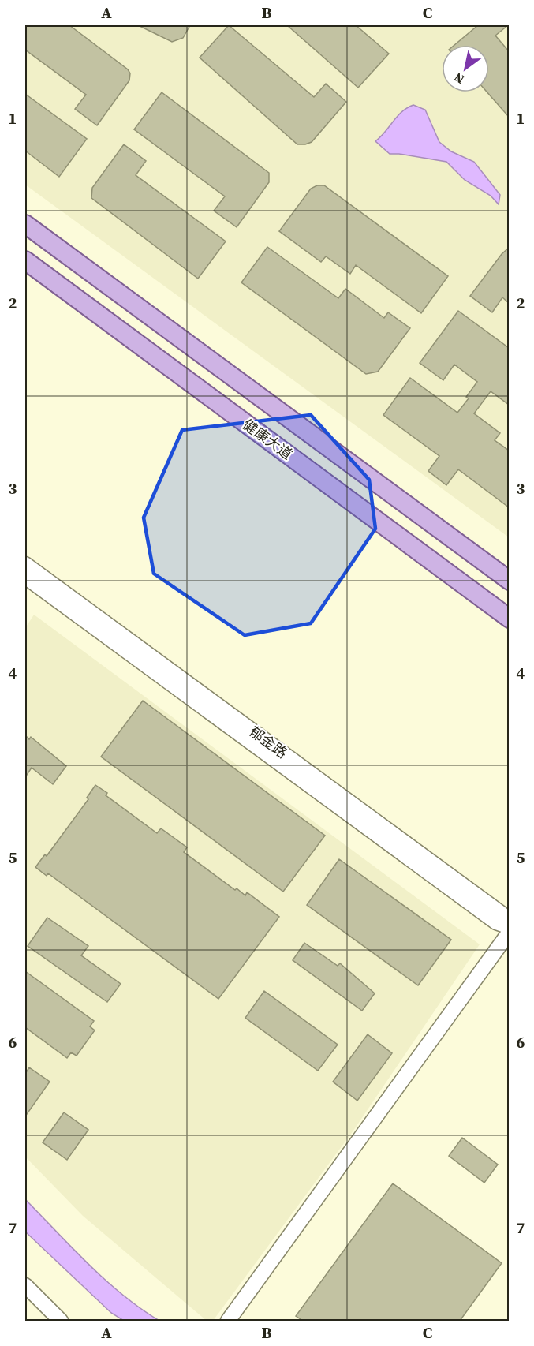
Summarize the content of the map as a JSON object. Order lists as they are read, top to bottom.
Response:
{
  "streets": {
    "main road": ["健康大道"],
    "street": ["郁金路"]
  },
  "north": "bottom left",
  "grid": {
    "columns": ["A", "B", "C"],
    "rows": [
      "1",
      "2",
      "3",
      "4",
      "5",
      "6",
      "7"
    ]
  }
}
